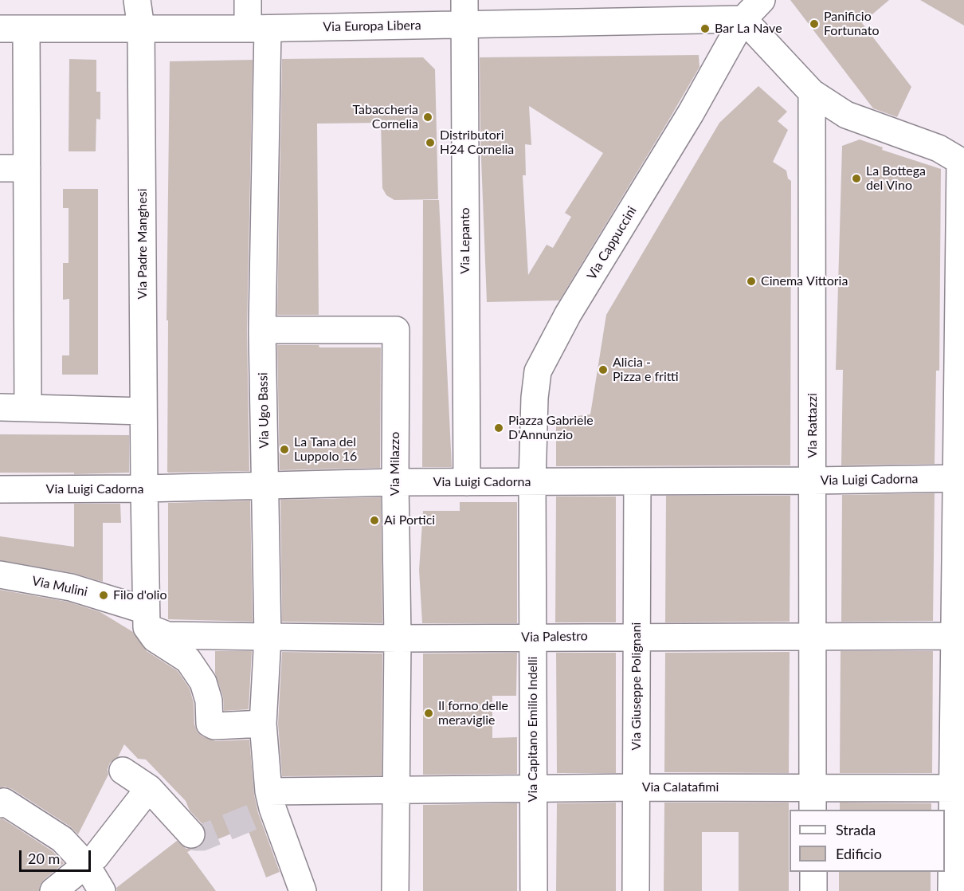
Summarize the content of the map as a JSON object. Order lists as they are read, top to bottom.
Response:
{
  "streets": {
    "street": [
      "Via Europa Libera",
      "Via Lepanto",
      "Via Cappuccini",
      "Via Padre Manghesi",
      "Via Ugo Bassi",
      "Via Rattazzi",
      "Via Milazzo",
      "Via Luigi Cadorna",
      "Via Mulini",
      "Via Palestro",
      "Via Giuseppe Polignani",
      "Via Capitano Emilio Indelli",
      "Via Calatafimi"
    ]
  },
  "crossings": [
    ["Via Europa Libera", "Via Lepanto"],
    ["Via Europa Libera", "Via Cappuccini"],
    ["Via Europa Libera", "Via Padre Manghesi"],
    ["Via Europa Libera", "Via Ugo Bassi"],
    ["Via Lepanto", "Via Luigi Cadorna"],
    ["Via Cappuccini", "Via Luigi Cadorna"],
    ["Via Cappuccini", "Via Capitano Emilio Indelli"],
    ["Via Padre Manghesi", "Via Luigi Cadorna"],
    ["Via Ugo Bassi", "Via Milazzo"],
    ["Via Ugo Bassi", "Via Luigi Cadorna"],
    ["Via Ugo Bassi", "Via Mulini"],
    ["Via Ugo Bassi", "Via Palestro"],
    ["Via Ugo Bassi", "Via Calatafimi"],
    ["Via Rattazzi", "Via Luigi Cadorna"],
    ["Via Rattazzi", "Via Palestro"],
    ["Via Rattazzi", "Via Calatafimi"],
    ["Via Milazzo", "Via Luigi Cadorna"],
    ["Via Milazzo", "Via Palestro"],
    ["Via Milazzo", "Via Calatafimi"],
    ["Via Luigi Cadorna", "Via Giuseppe Polignani"],
    ["Via Luigi Cadorna", "Via Capitano Emilio Indelli"],
    ["Via Mulini", "Via Palestro"],
    ["Via Palestro", "Via Giuseppe Polignani"],
    ["Via Palestro", "Via Capitano Emilio Indelli"],
    ["Via Giuseppe Polignani", "Via Calatafimi"],
    ["Via Capitano Emilio Indelli", "Via Calatafimi"]
  ],
  "places": [
    "Panificio Fortunato",
    "Bar La Nave",
    "Tabaccheria Cornelia",
    "Distributori H24 Cornelia",
    "La Bottega del Vino",
    "Cinema Vittoria",
    "Alicia - Pizza e fritti",
    "Piazza Gabriele D'Annunzio",
    "La Tana del Luppolo 16",
    "Ai Portici",
    "Filo d'olio",
    "Il forno delle meraviglie"
  ],
  "legend": ["Strada", "Edificio"],
  "scale_bar": "20 m"
}
